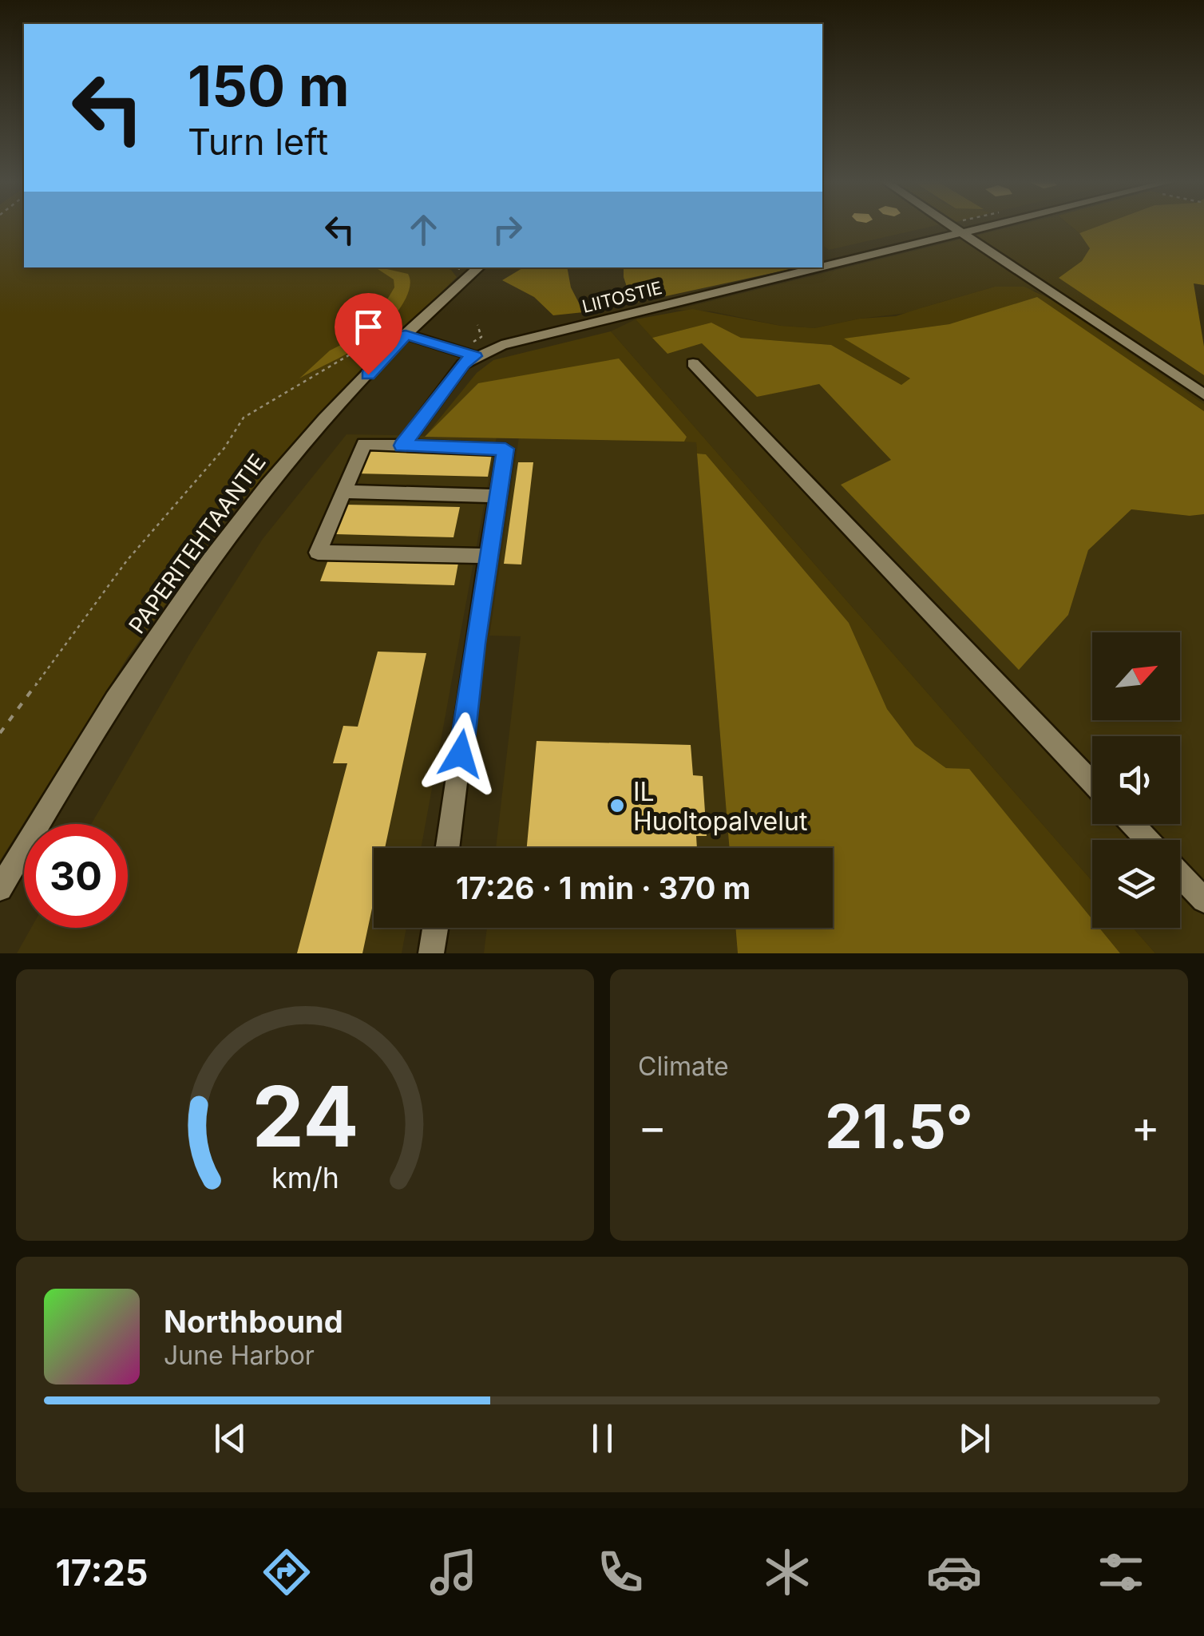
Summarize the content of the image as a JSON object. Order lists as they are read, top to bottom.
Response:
{
  "streets": {
    "street": ["LIITOSTIE", "PAPERITEHTAANTIE"]
  },
  "places": ["IL Huoltopalvelut"],
  "north": "top right",
  "page": {
    "turn": ["150 m", "Turn left"],
    "limit": "30",
    "trip": "17:26 · 1 min · 370 m",
    "tile": "Climate",
    "heat": ["−", "21.5°", "+"],
    "song": ["Northbound", "June Harbor"],
    "tabs": "17:25",
    "gauge": ["24", "km/h"]
  }
}
